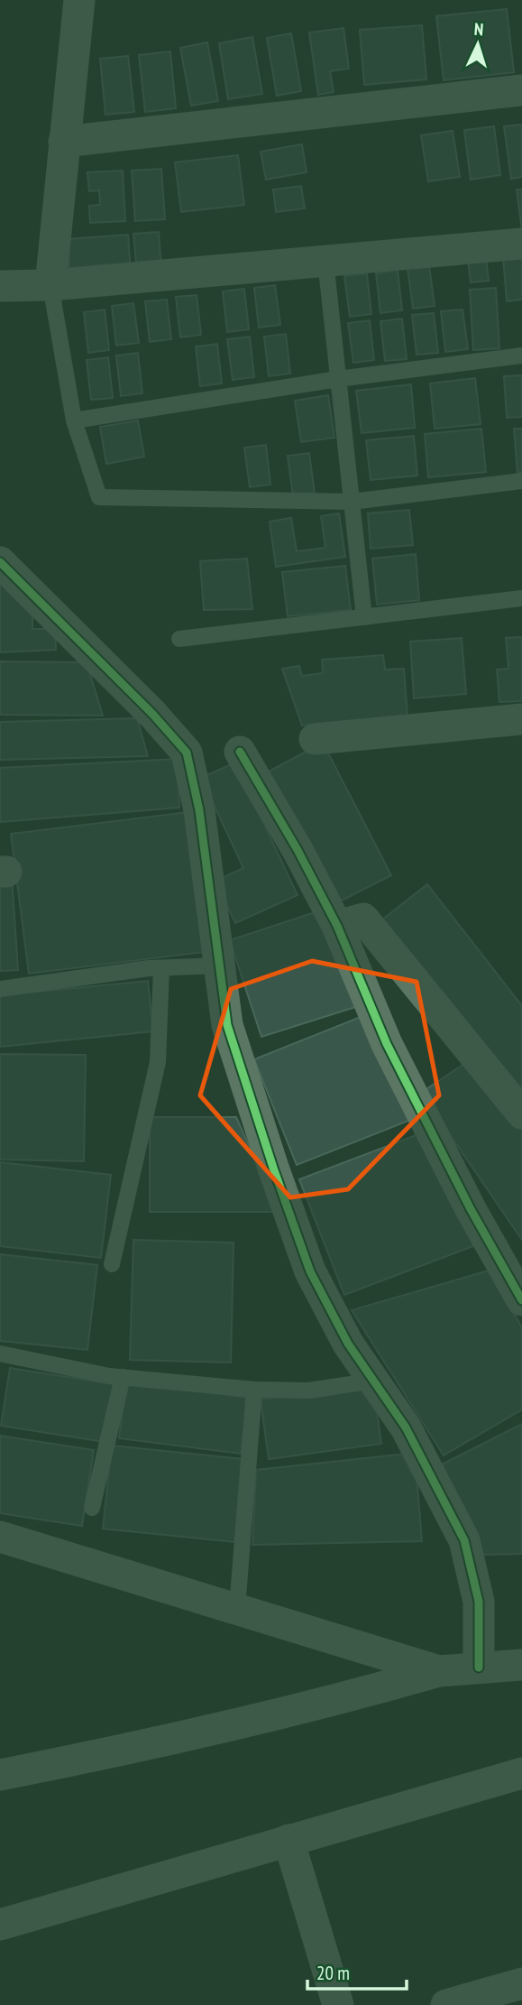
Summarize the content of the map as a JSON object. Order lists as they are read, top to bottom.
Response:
{
  "scale_bar": "20 m",
  "north": "top"
}
